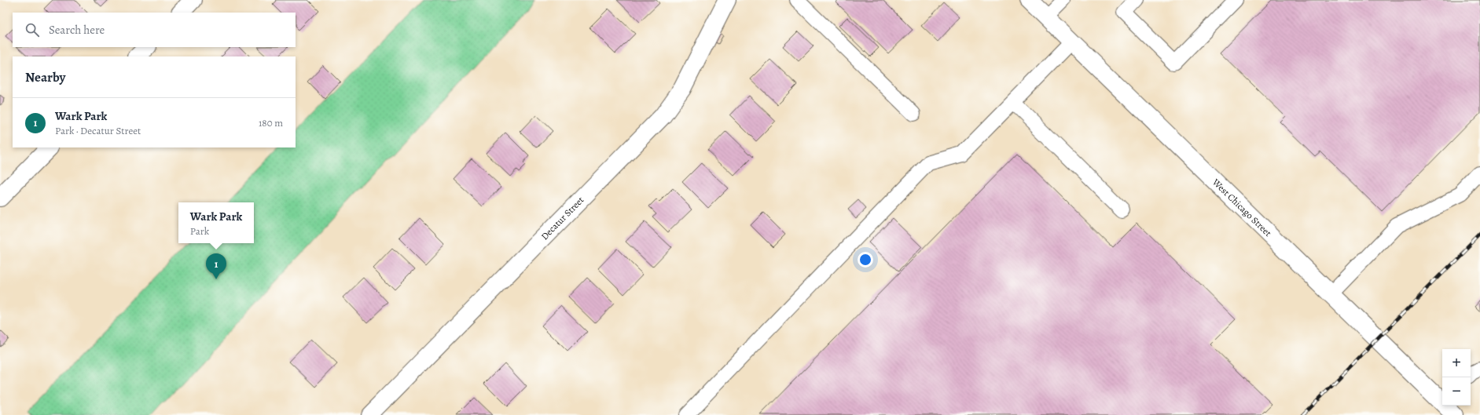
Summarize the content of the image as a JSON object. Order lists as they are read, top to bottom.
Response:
{
  "streets": {
    "street": ["West Chicago Street", "Decatur Street"]
  },
  "page": {
    "search": "Search here",
    "heading": "Nearby",
    "list": [
      {
        "mark": "1",
        "name": "Wark Park",
        "note": "Park · Decatur Street",
        "value": "180 m"
      }
    ],
    "popup": ["Wark Park", "Park"],
    "pins": "1",
    "map_buttons": ["+", "−"]
  }
}
